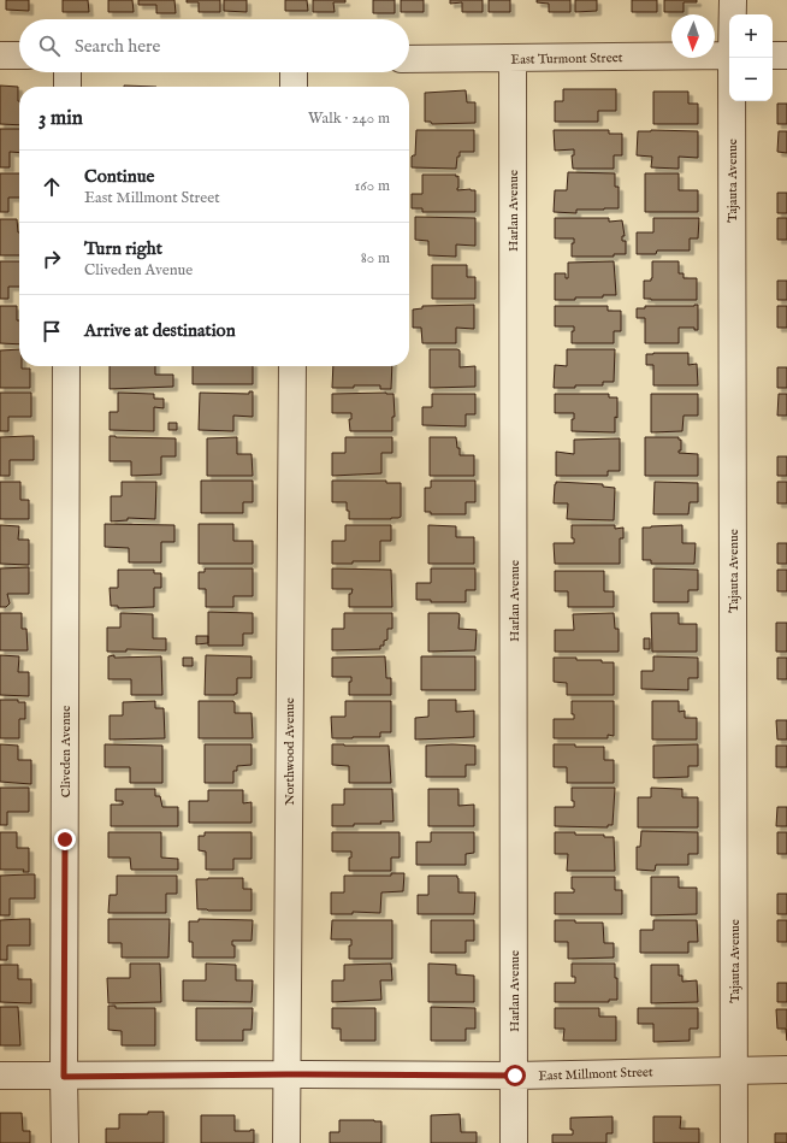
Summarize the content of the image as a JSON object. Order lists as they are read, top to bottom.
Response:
{
  "streets": {
    "street": [
      "East Turmont Street",
      "Tajauta Avenue",
      "Harlan Avenue",
      "Cliveden Avenue",
      "Northwood Avenue",
      "East Millmont Street"
    ]
  },
  "crossings": [
    ["East Turmont Street", "Harlan Avenue"],
    ["Tajauta Avenue", "East Millmont Street"],
    ["Harlan Avenue", "East Millmont Street"],
    ["Cliveden Avenue", "East Millmont Street"],
    ["Northwood Avenue", "East Millmont Street"]
  ],
  "north": "bottom",
  "page": {
    "map_buttons": ["+", "−"],
    "search": "Search here",
    "heading": ["3 min", "Walk · 240 m"],
    "list": [
      ["Continue", "East Millmont Street", "160 m"],
      ["Turn right", "Cliveden Avenue", "80 m"],
      "Arrive at destination"
    ]
  }
}
